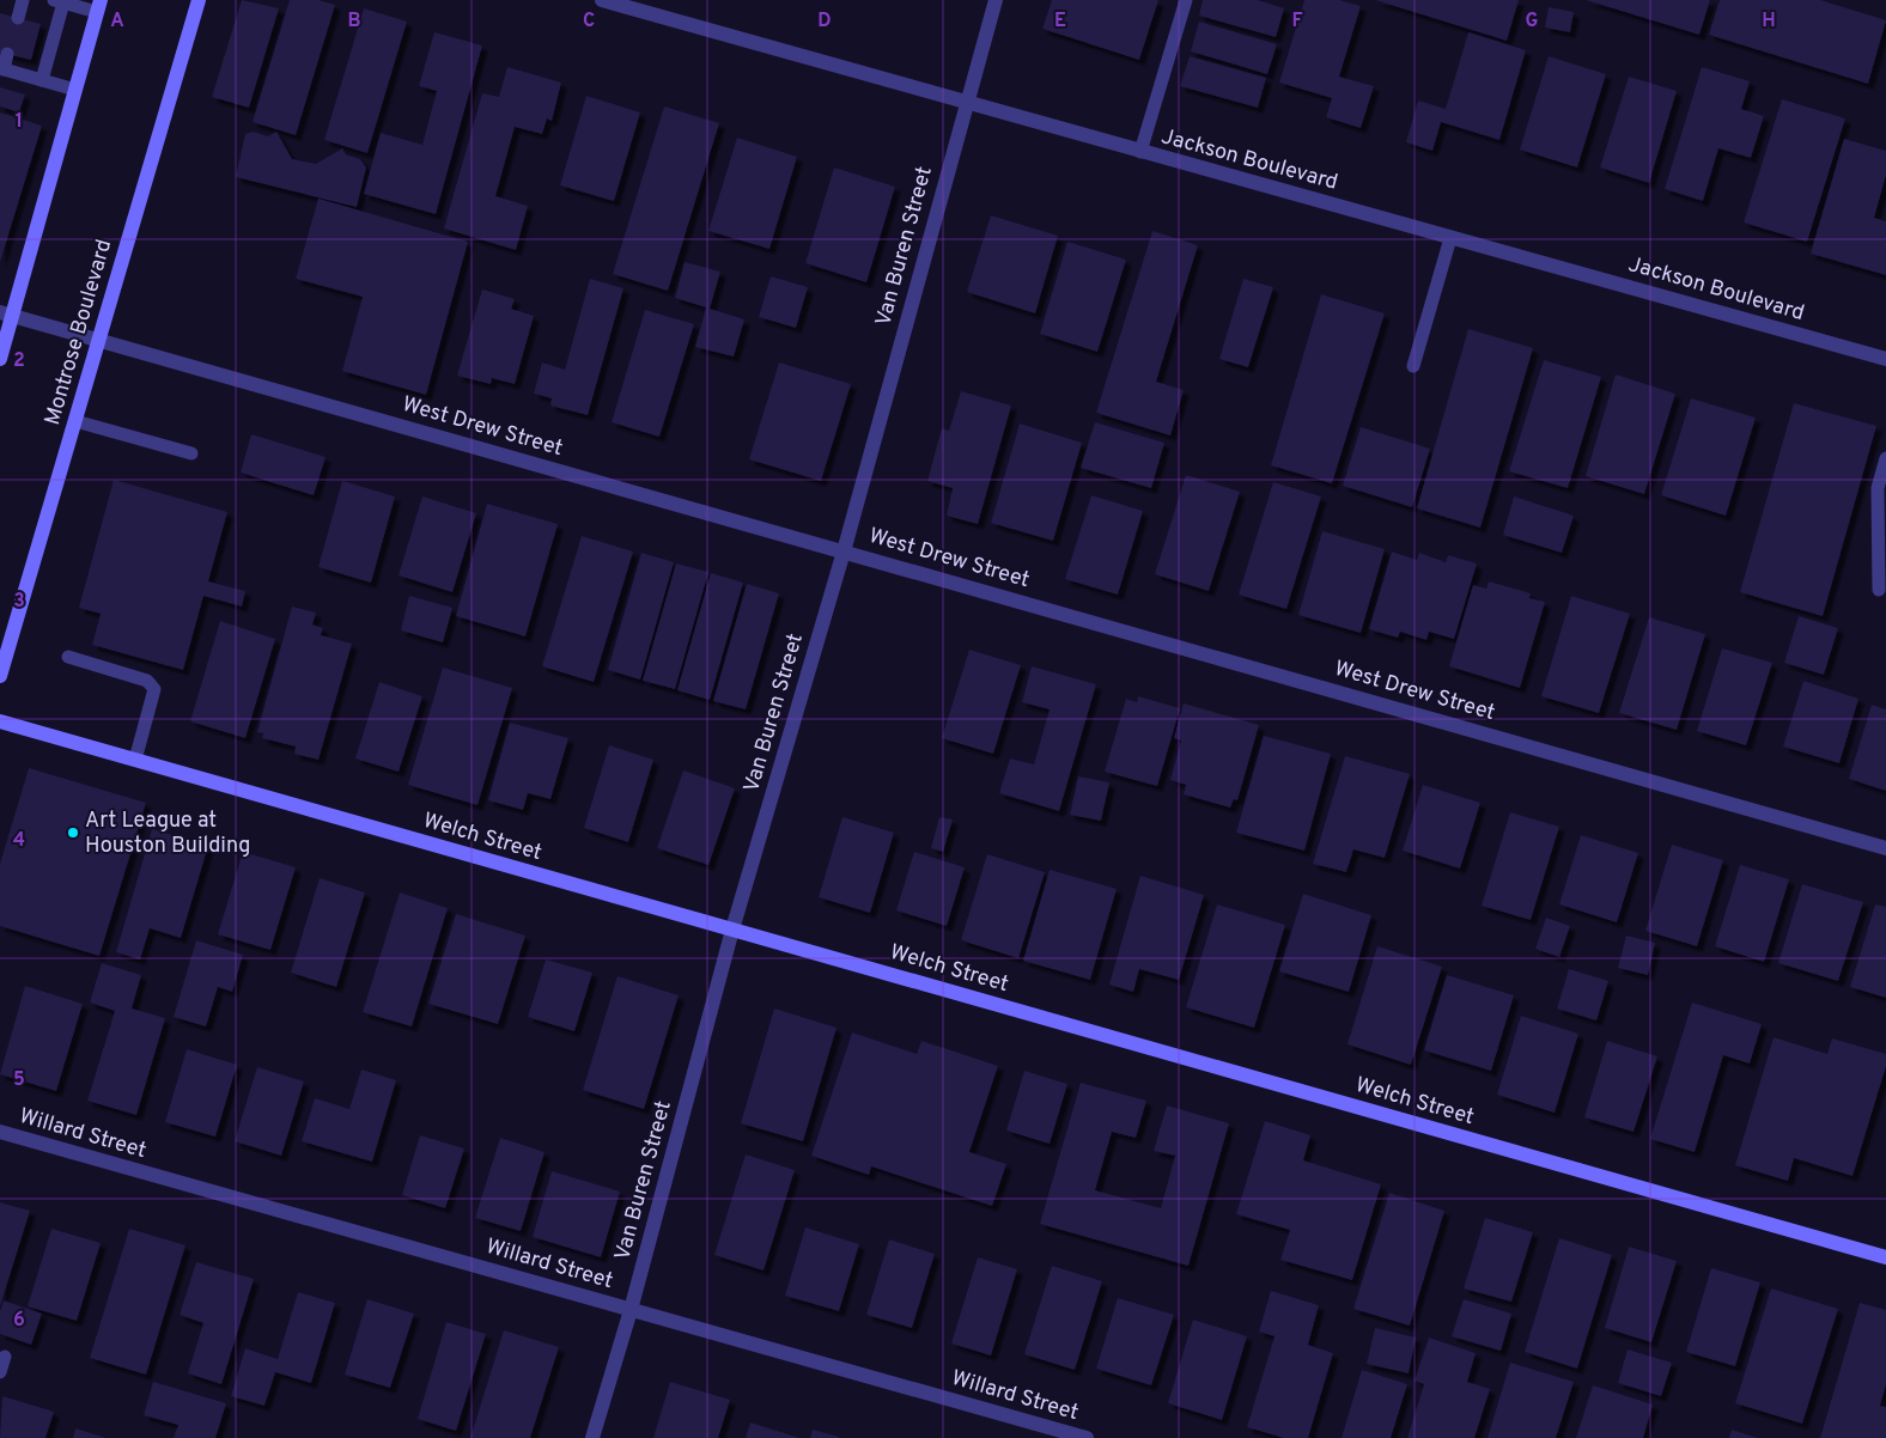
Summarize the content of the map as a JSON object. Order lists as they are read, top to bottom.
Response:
{
  "streets": {
    "street": [
      "Jackson Boulevard",
      "Van Buren Street",
      "Montrose Boulevard",
      "West Drew Street",
      "Welch Street",
      "Willard Street"
    ]
  },
  "crossings": [
    ["Jackson Boulevard", "Van Buren Street"],
    ["Van Buren Street", "West Drew Street"],
    ["Van Buren Street", "Welch Street"],
    ["Van Buren Street", "Willard Street"],
    ["Montrose Boulevard", "West Drew Street"]
  ],
  "places": ["Art League at Houston Building"],
  "grid": {
    "columns": [
      "A",
      "B",
      "C",
      "D",
      "E",
      "F",
      "G",
      "H"
    ],
    "rows": [
      "1",
      "2",
      "3",
      "4",
      "5",
      "6"
    ]
  }
}
